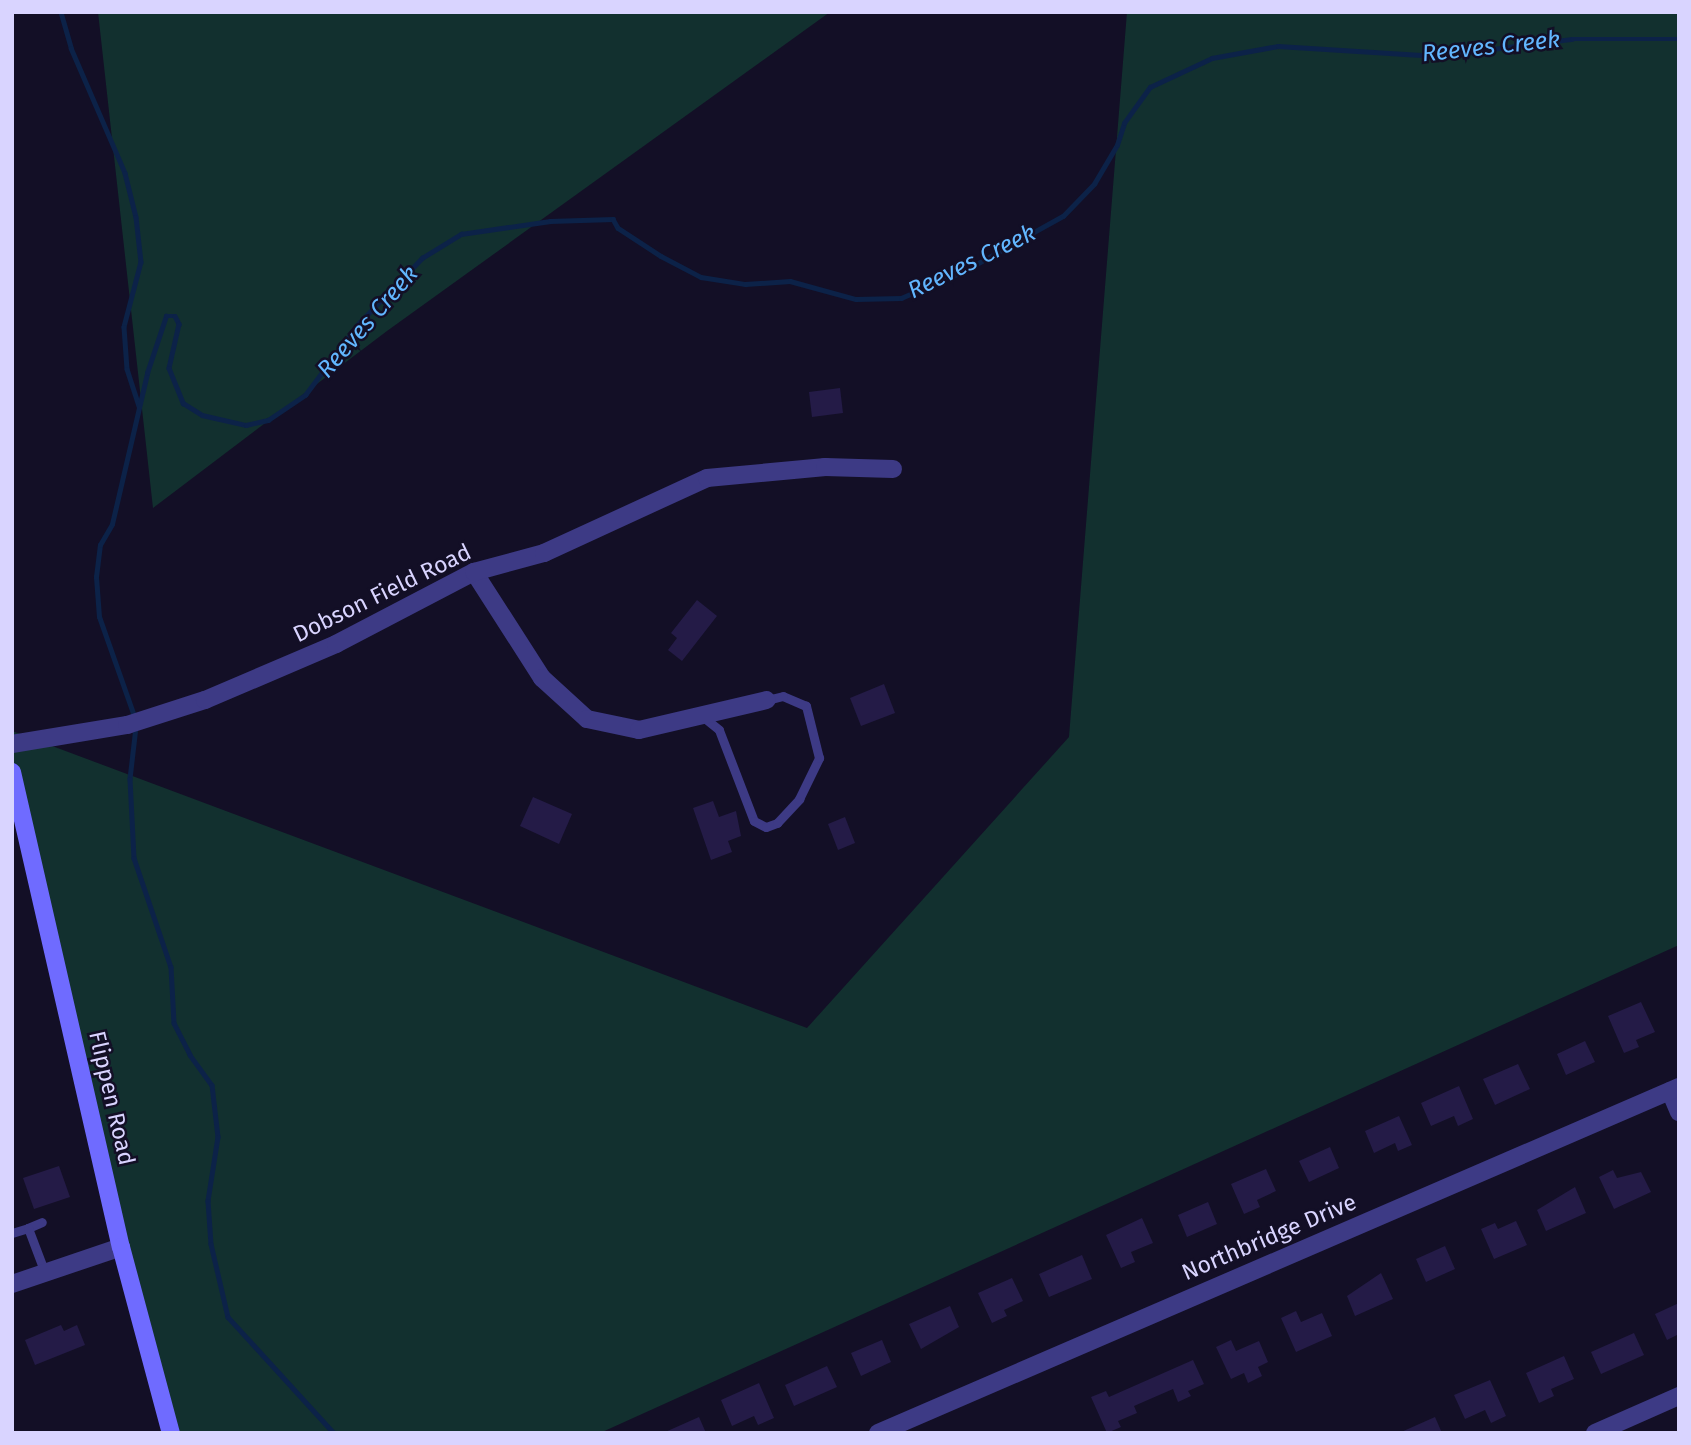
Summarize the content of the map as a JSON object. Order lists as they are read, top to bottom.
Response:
{
  "streets": {
    "street": ["Dobson Field Road", "Flippen Road", "Northbridge Drive"]
  },
  "water": ["Reeves Creek"]
}
